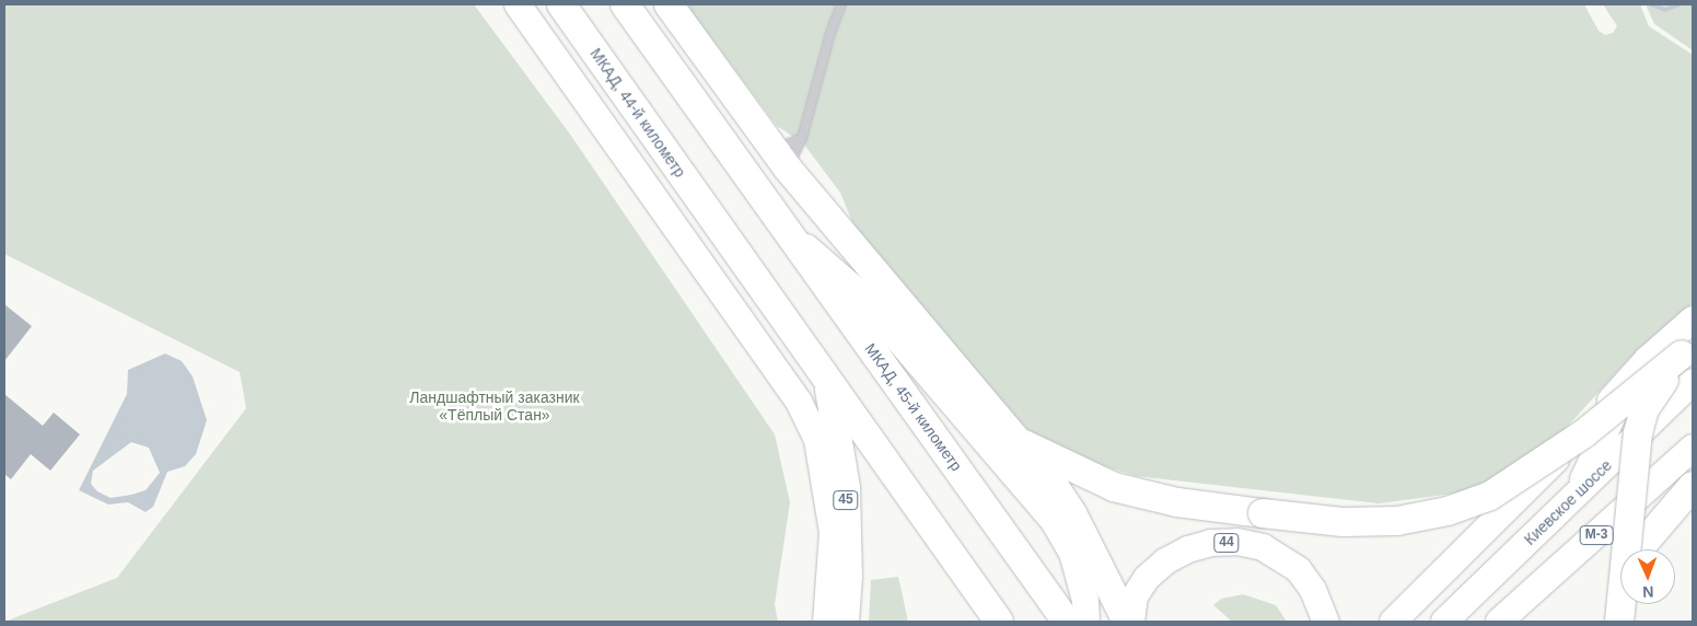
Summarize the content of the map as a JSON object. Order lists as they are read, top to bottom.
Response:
{
  "streets": {
    "highway": ["МКАД, 44-й километр", "МКАД, 45-й километр", "45"],
    "main road": ["Киевское шоссе", "М-3", "44"]
  },
  "crossings": [
    ["МКАД, 44-й километр", "45"]
  ],
  "parks": ["Ландшафтный заказник «Тёплый Стан»"],
  "north": "bottom"
}
